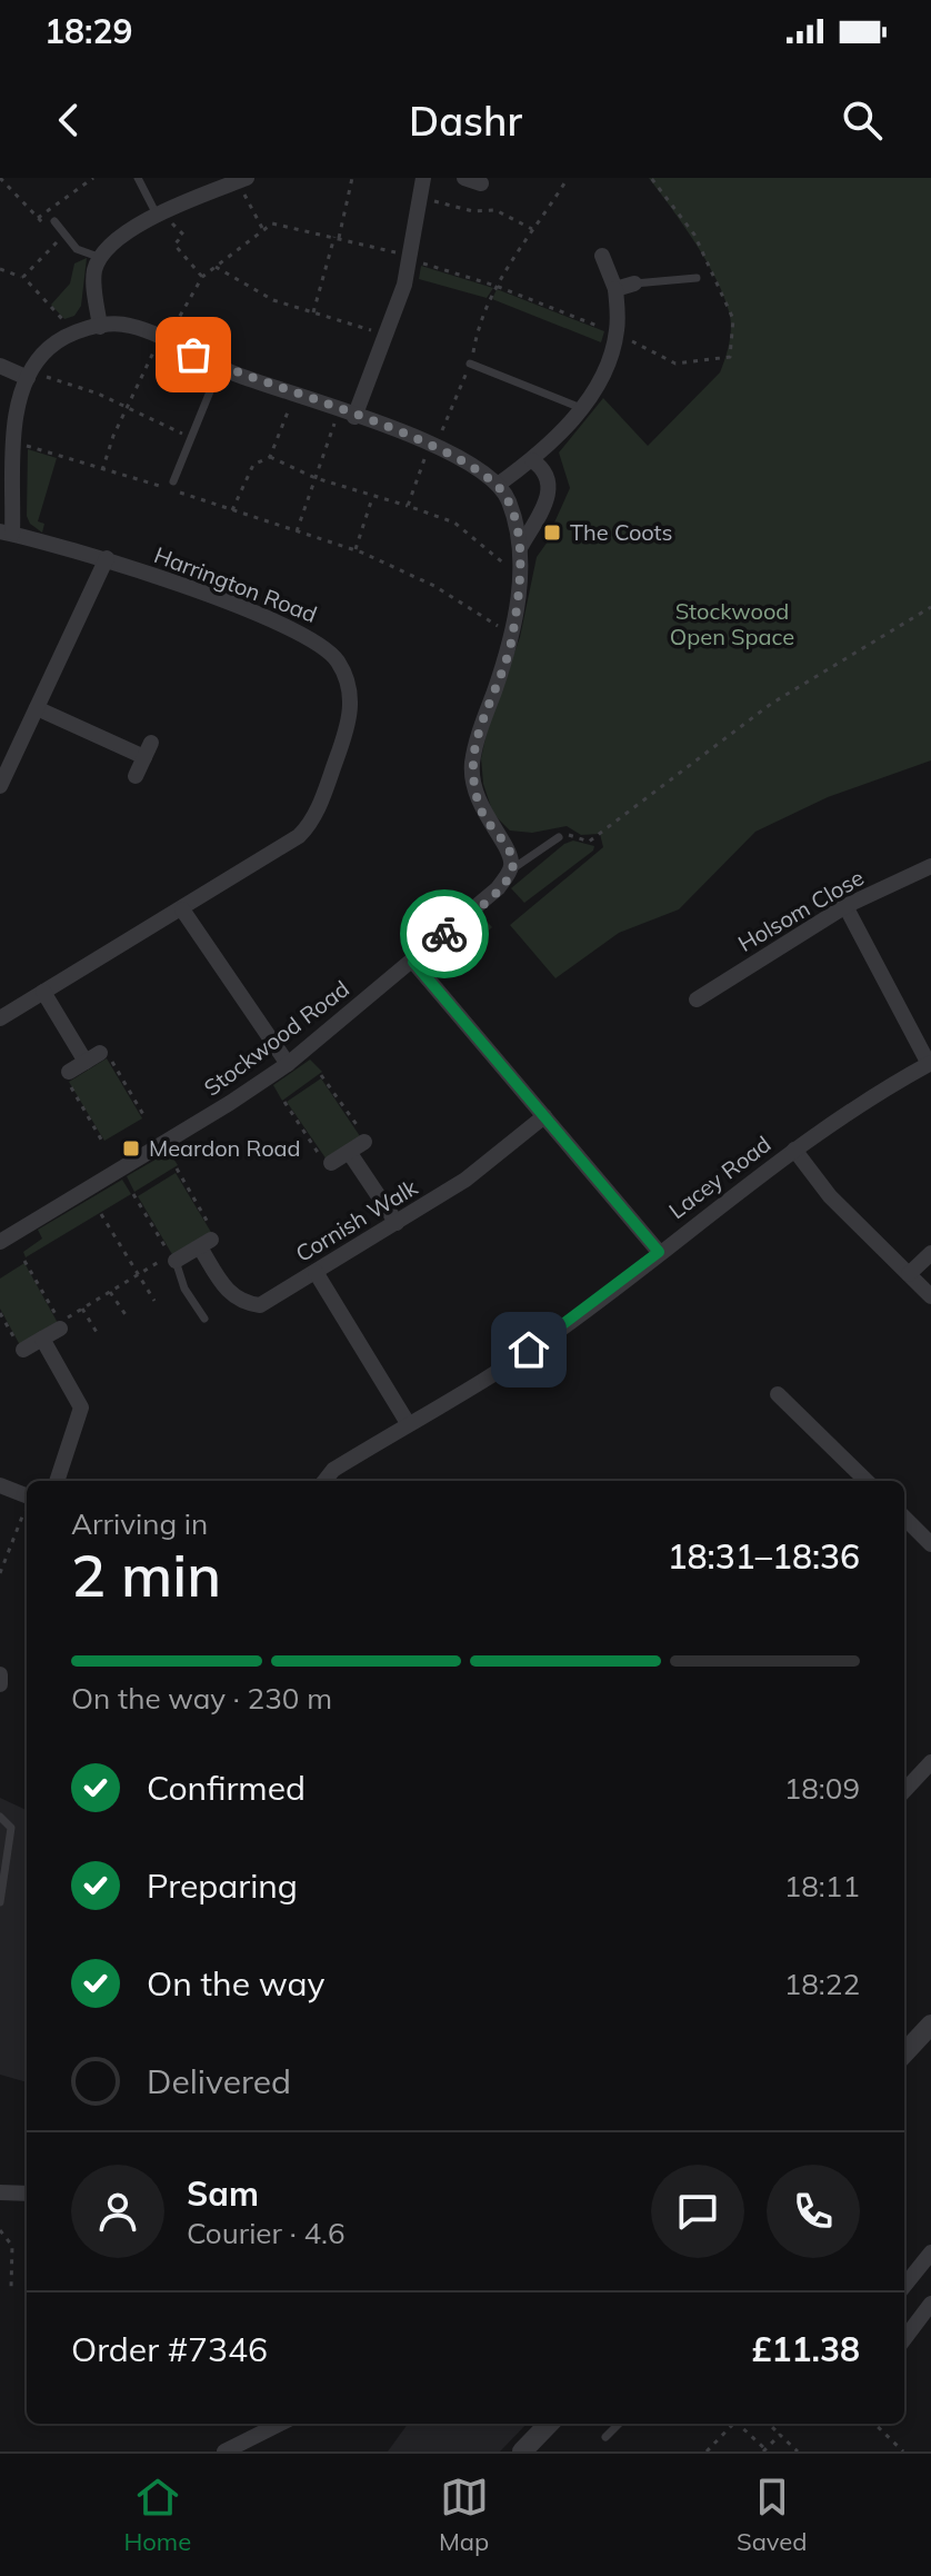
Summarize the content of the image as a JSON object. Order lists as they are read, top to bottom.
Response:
{
  "streets": {
    "street": [
      "Harrington Road",
      "Holsom Close",
      "Stockwood Road",
      "Lacey Road",
      "Cornish Walk"
    ]
  },
  "parks": ["Stockwood Open Space"],
  "places": {
    "transit": ["The Coots", "Meardon Road"]
  },
  "page": {
    "status": "18:29",
    "header": "Dashr",
    "heading": ["2 min", "Arriving in", "18:31–18:36"],
    "panel": [
      "Sam",
      "Courier · 4.6",
      "Order #7346",
      "£11.38"
    ],
    "bar": "On the way · 230 m",
    "list": [
      ["Confirmed", "18:09"],
      ["Preparing", "18:11"],
      ["On the way", "18:22"],
      "Delivered"
    ],
    "tabs": ["Home", "Map", "Saved"]
  }
}
